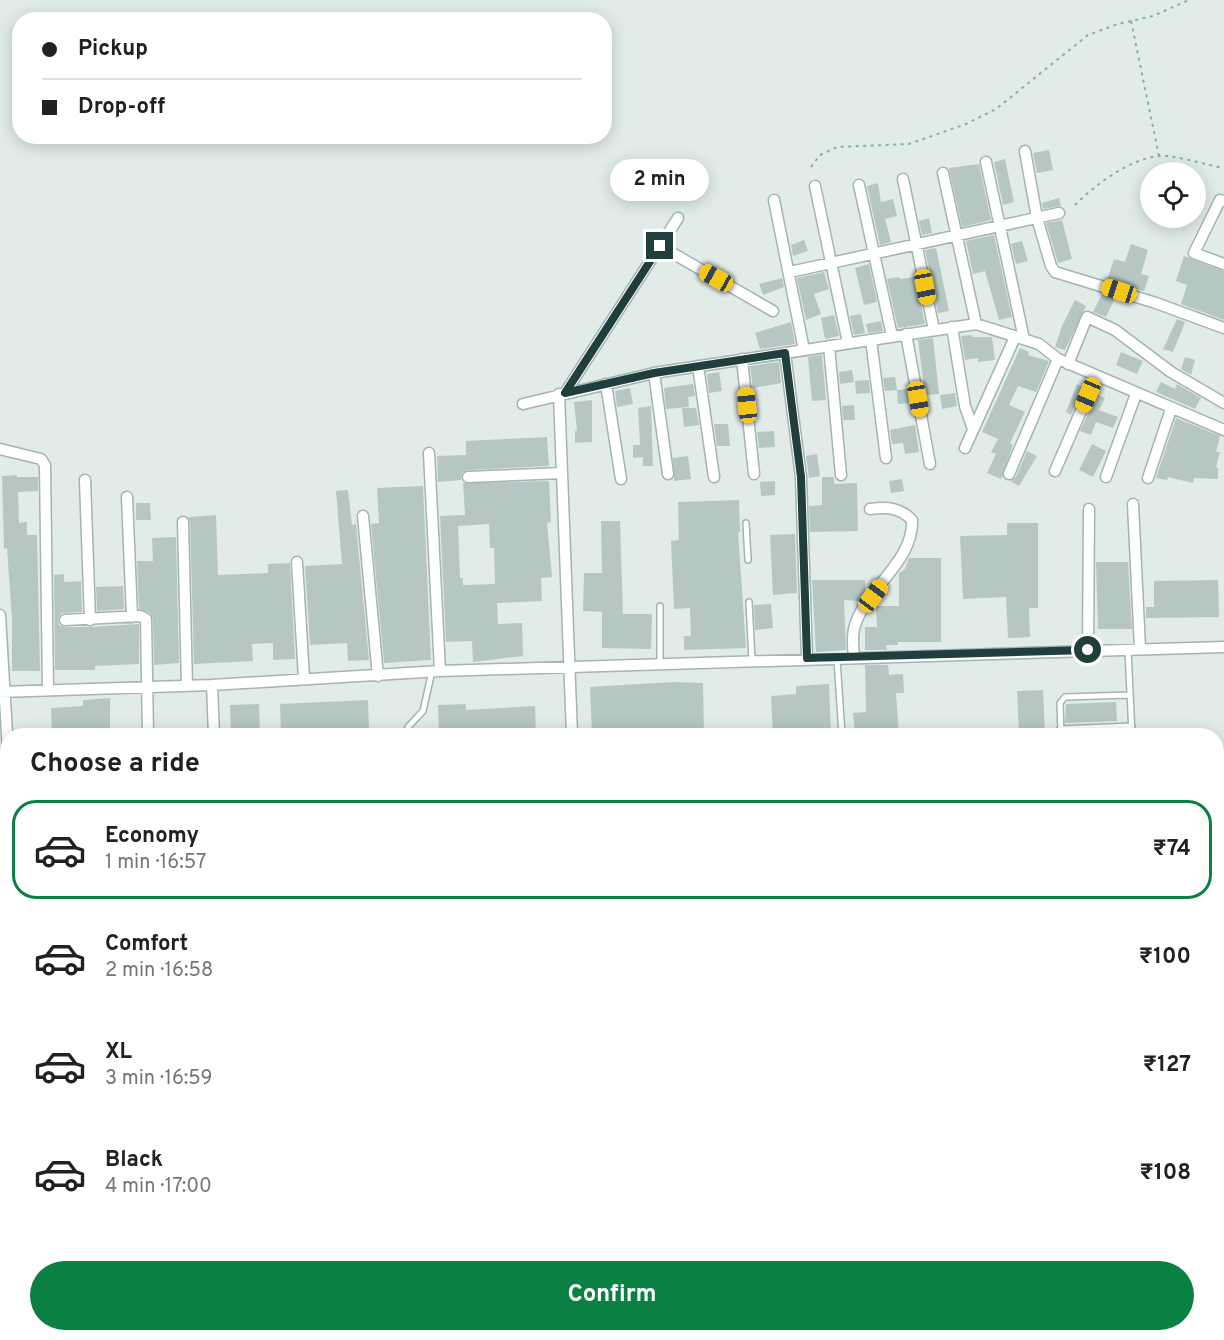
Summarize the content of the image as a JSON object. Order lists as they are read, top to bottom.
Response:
{
  "page": {
    "banner": ["Pickup", "Drop-off"],
    "bubble": "2 min",
    "heading": "Choose a ride",
    "list": [
      {
        "name": "Economy",
        "note": "1 min · 16:57",
        "value": "₹74"
      },
      {
        "name": "Comfort",
        "note": "2 min · 16:58",
        "value": "₹100"
      },
      {
        "name": "XL",
        "note": "3 min · 16:59",
        "value": "₹127"
      },
      {
        "name": "Black",
        "note": "4 min · 17:00",
        "value": "₹108"
      }
    ],
    "buttons": "Confirm"
  }
}
